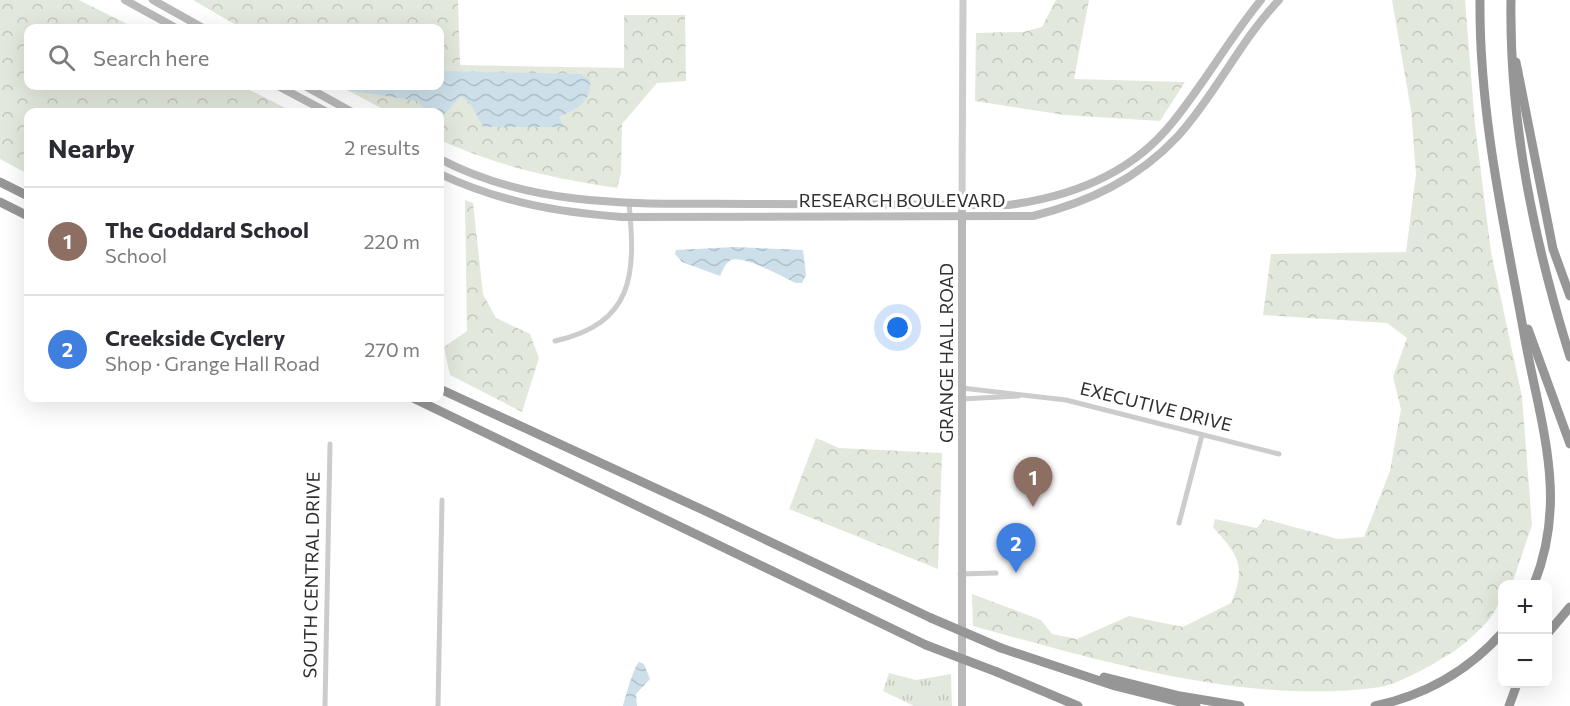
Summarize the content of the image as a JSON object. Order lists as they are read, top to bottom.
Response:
{
  "streets": {
    "main road": ["RESEARCH BOULEVARD", "GRANGE HALL ROAD"],
    "street": ["EXECUTIVE DRIVE", "SOUTH CENTRAL DRIVE"]
  },
  "crossings": [
    ["RESEARCH BOULEVARD", "GRANGE HALL ROAD"],
    ["GRANGE HALL ROAD", "EXECUTIVE DRIVE"]
  ],
  "page": {
    "search": "Search here",
    "heading": ["Nearby", "2 results"],
    "list": [
      {
        "mark": "1",
        "name": "The Goddard School",
        "note": "School",
        "value": "220 m"
      },
      {
        "mark": "2",
        "name": "Creekside Cyclery",
        "note": "Shop · Grange Hall Road",
        "value": "270 m"
      }
    ],
    "pins": ["1", "2"],
    "map_buttons": ["+", "−"]
  }
}
